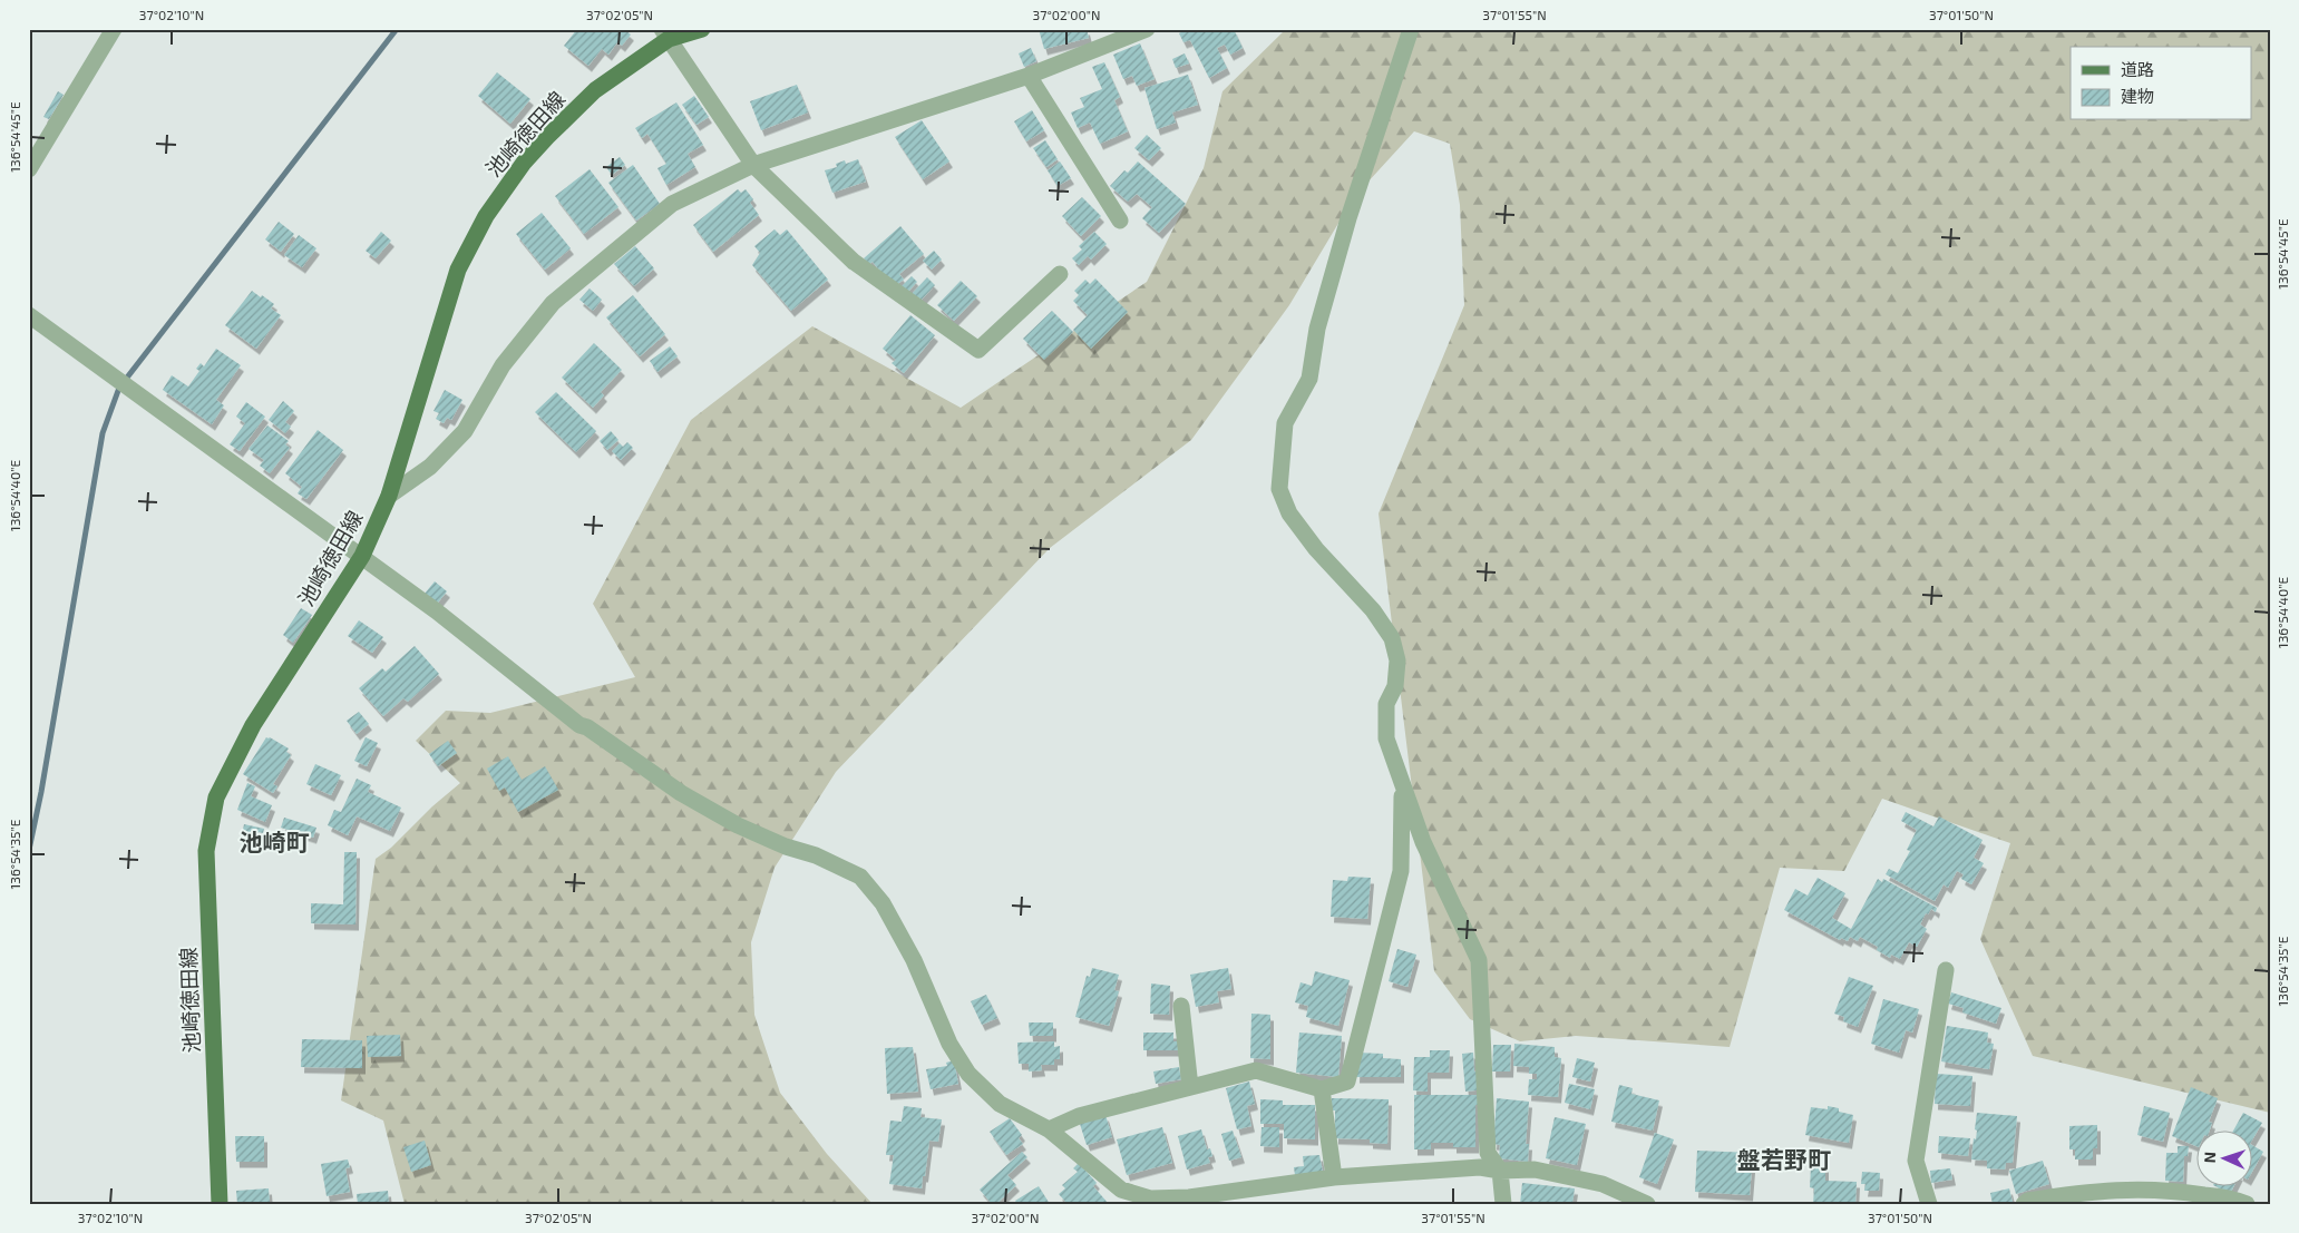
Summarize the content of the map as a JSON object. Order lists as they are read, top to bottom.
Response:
{
  "streets": {
    "main road": ["池崎徳田線"]
  },
  "districts": ["池崎町", "盤若野町"],
  "legend": ["道路", "建物"],
  "north": "left",
  "coordinates": [
    "37°02'10\"N",
    "37°02'05\"N",
    "37°02'00\"N",
    "37°01'55\"N",
    "37°01'50\"N",
    "136°54'45\"E",
    "136°54'40\"E",
    "136°54'35\"E"
  ]
}
